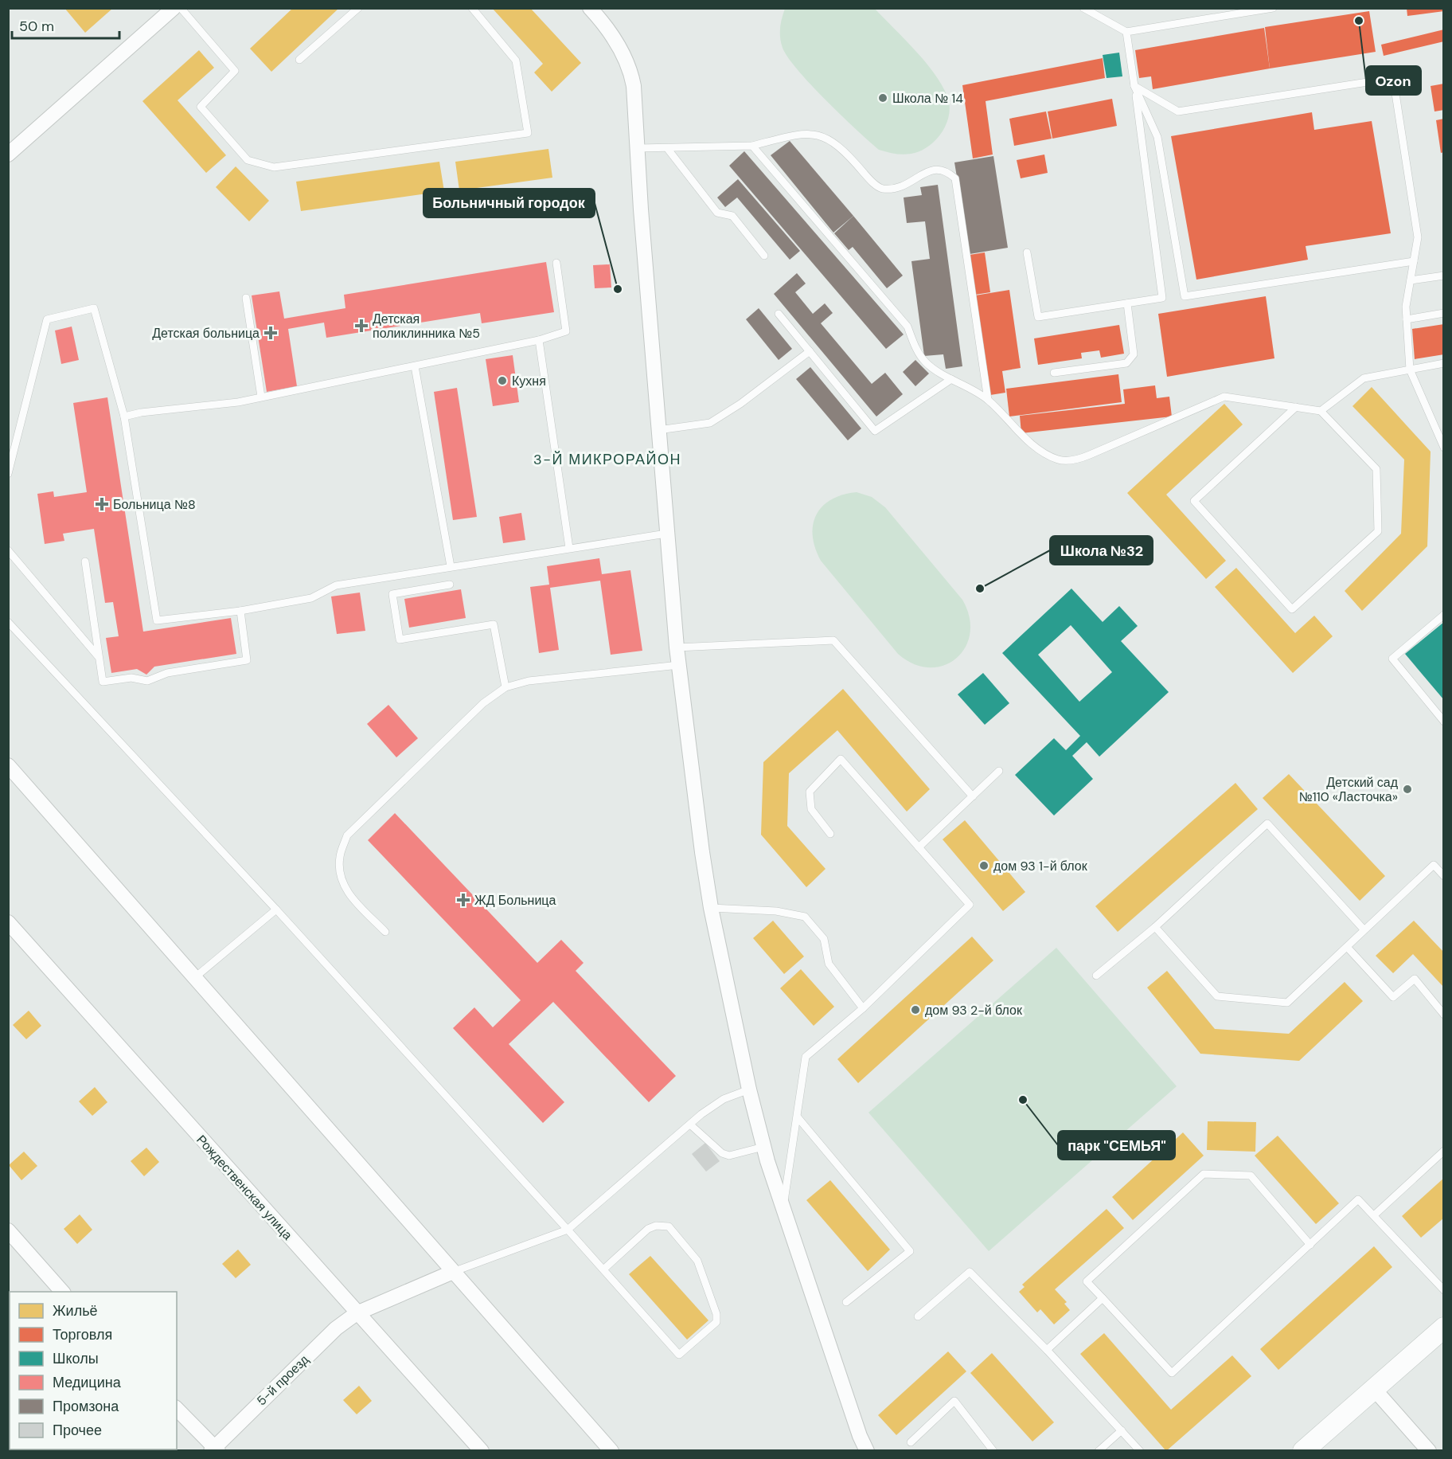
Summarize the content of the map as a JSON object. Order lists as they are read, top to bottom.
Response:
{
  "streets": {
    "street": ["Рождественская улица", "5-й проезд"]
  },
  "crossings": [
    ["Рождественская улица", "5-й проезд"]
  ],
  "districts": ["3-Й МИКРОРАЙОН"],
  "places": {
    "other": [
      "Ozon",
      "Школа № 14",
      "Больничный городок",
      "Кухня",
      "Школа №32",
      "Детский сад №110 «Ласточка»",
      "дом 93 1-й блок",
      "дом 93 2-й блок",
      "парк \"СЕМЬЯ\""
    ],
    "health": [
      "Детская поликлинника №5",
      "Детская больница",
      "Больница №8",
      "ЖД Больница"
    ]
  },
  "legend": [
    "Жильё",
    "Торговля",
    "Школы",
    "Медицина",
    "Промзона",
    "Прочее"
  ],
  "scale_bar": "50 m"
}
